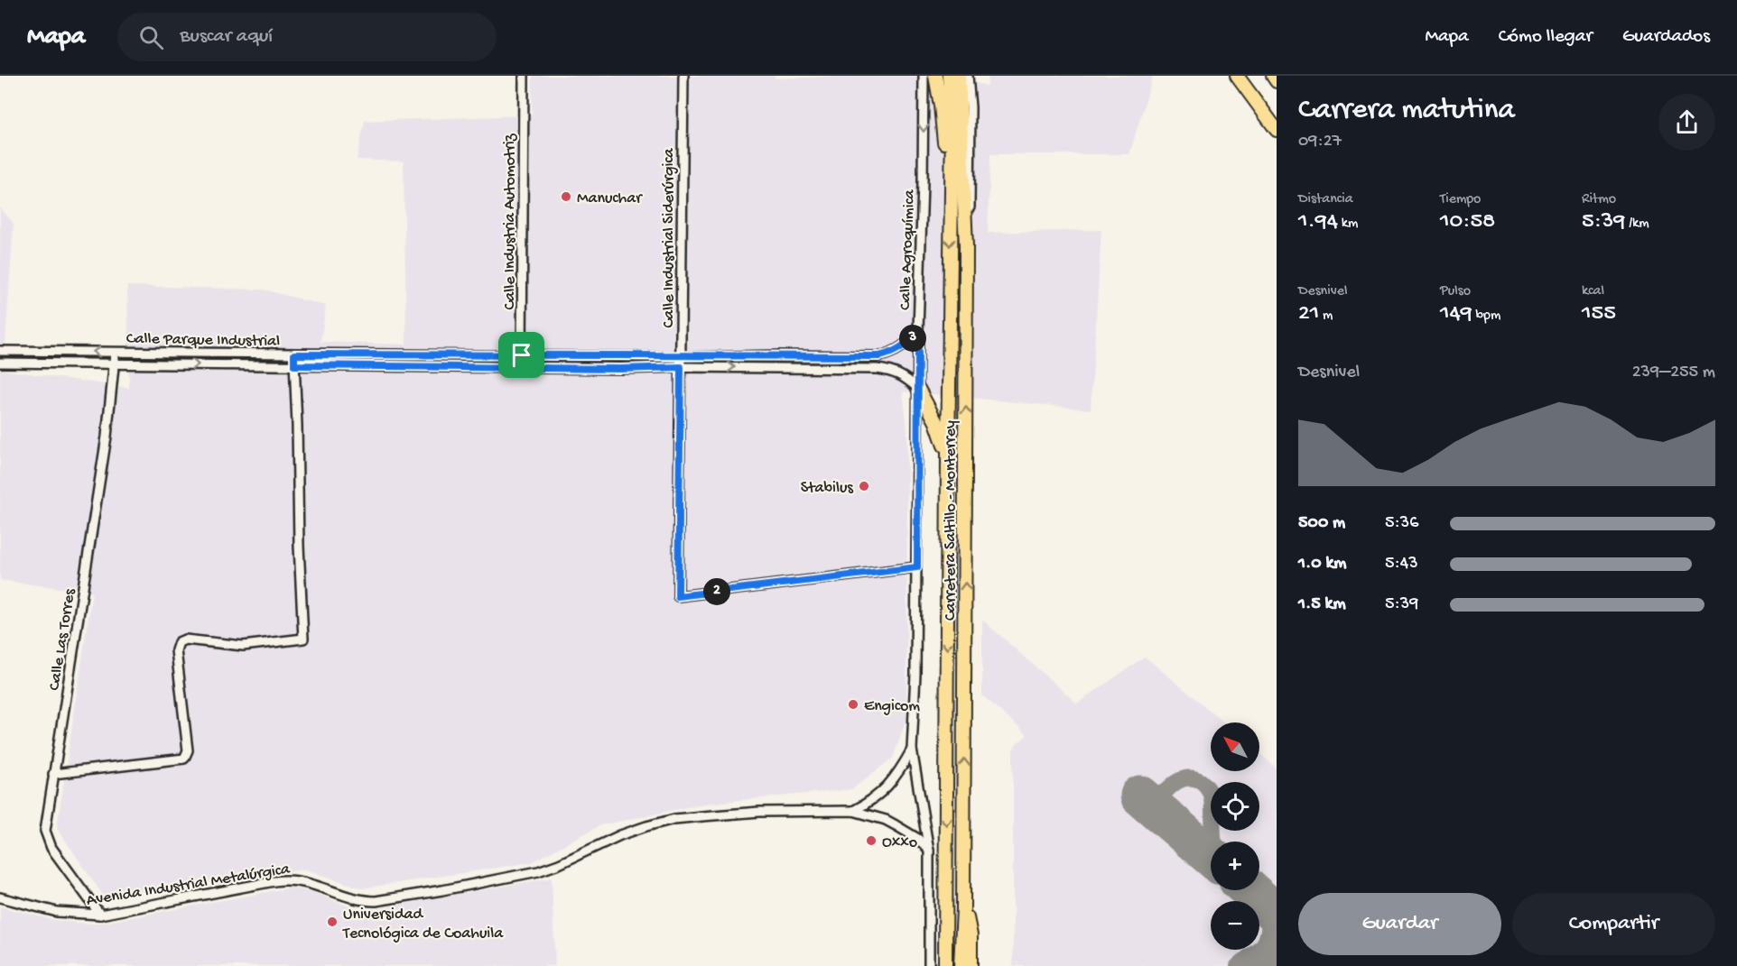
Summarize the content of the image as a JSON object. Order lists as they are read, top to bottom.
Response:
{
  "streets": {
    "highway": ["Carretera Saltillo - Monterrey"],
    "street": [
      "Calle Industria Automotriz",
      "Calle Industrial Siderúrgica",
      "Calle Agroquímica",
      "Calle Parque Industrial",
      "Calle Las Torres",
      "Avenida Industrial Metalúrgica"
    ]
  },
  "crossings": [
    ["Calle Industria Automotriz", "Calle Parque Industrial"],
    ["Calle Industrial Siderúrgica", "Calle Agroquímica"],
    ["Calle Industrial Siderúrgica", "Calle Parque Industrial"],
    ["Calle Agroquímica", "Calle Parque Industrial"],
    ["Calle Agroquímica", "Avenida Industrial Metalúrgica"],
    ["Calle Parque Industrial", "Calle Las Torres"],
    ["Calle Las Torres", "Avenida Industrial Metalúrgica"]
  ],
  "places": [
    "Manuchar",
    "Stabilus",
    "Engicom",
    "Oxxo",
    "Universidad Tecnológica de Coahuila"
  ],
  "north": "top left",
  "page": {
    "header": "Mapa",
    "search": "Buscar aquí",
    "nav": ["Mapa", "Cómo llegar", "Guardados"],
    "heading": ["Carrera matutina", "09:27"],
    "stats": [
      ["Distancia", "1.94 km"],
      ["Tiempo", "10:58"],
      ["Ritmo", "5:39 /km"],
      ["Desnivel", "21 m"],
      ["Pulso", "149 bpm"],
      ["kcal", "155"]
    ],
    "pins": ["3", "2"],
    "chart": ["Desnivel", "239–255 m"],
    "list": [
      {
        "name": "500 m",
        "note": "5:36"
      },
      {
        "name": "1.0 km",
        "note": "5:43"
      },
      {
        "name": "1.5 km",
        "note": "5:39"
      }
    ],
    "map_buttons": ["+", "−"],
    "buttons": ["Guardar", "Compartir"]
  }
}
